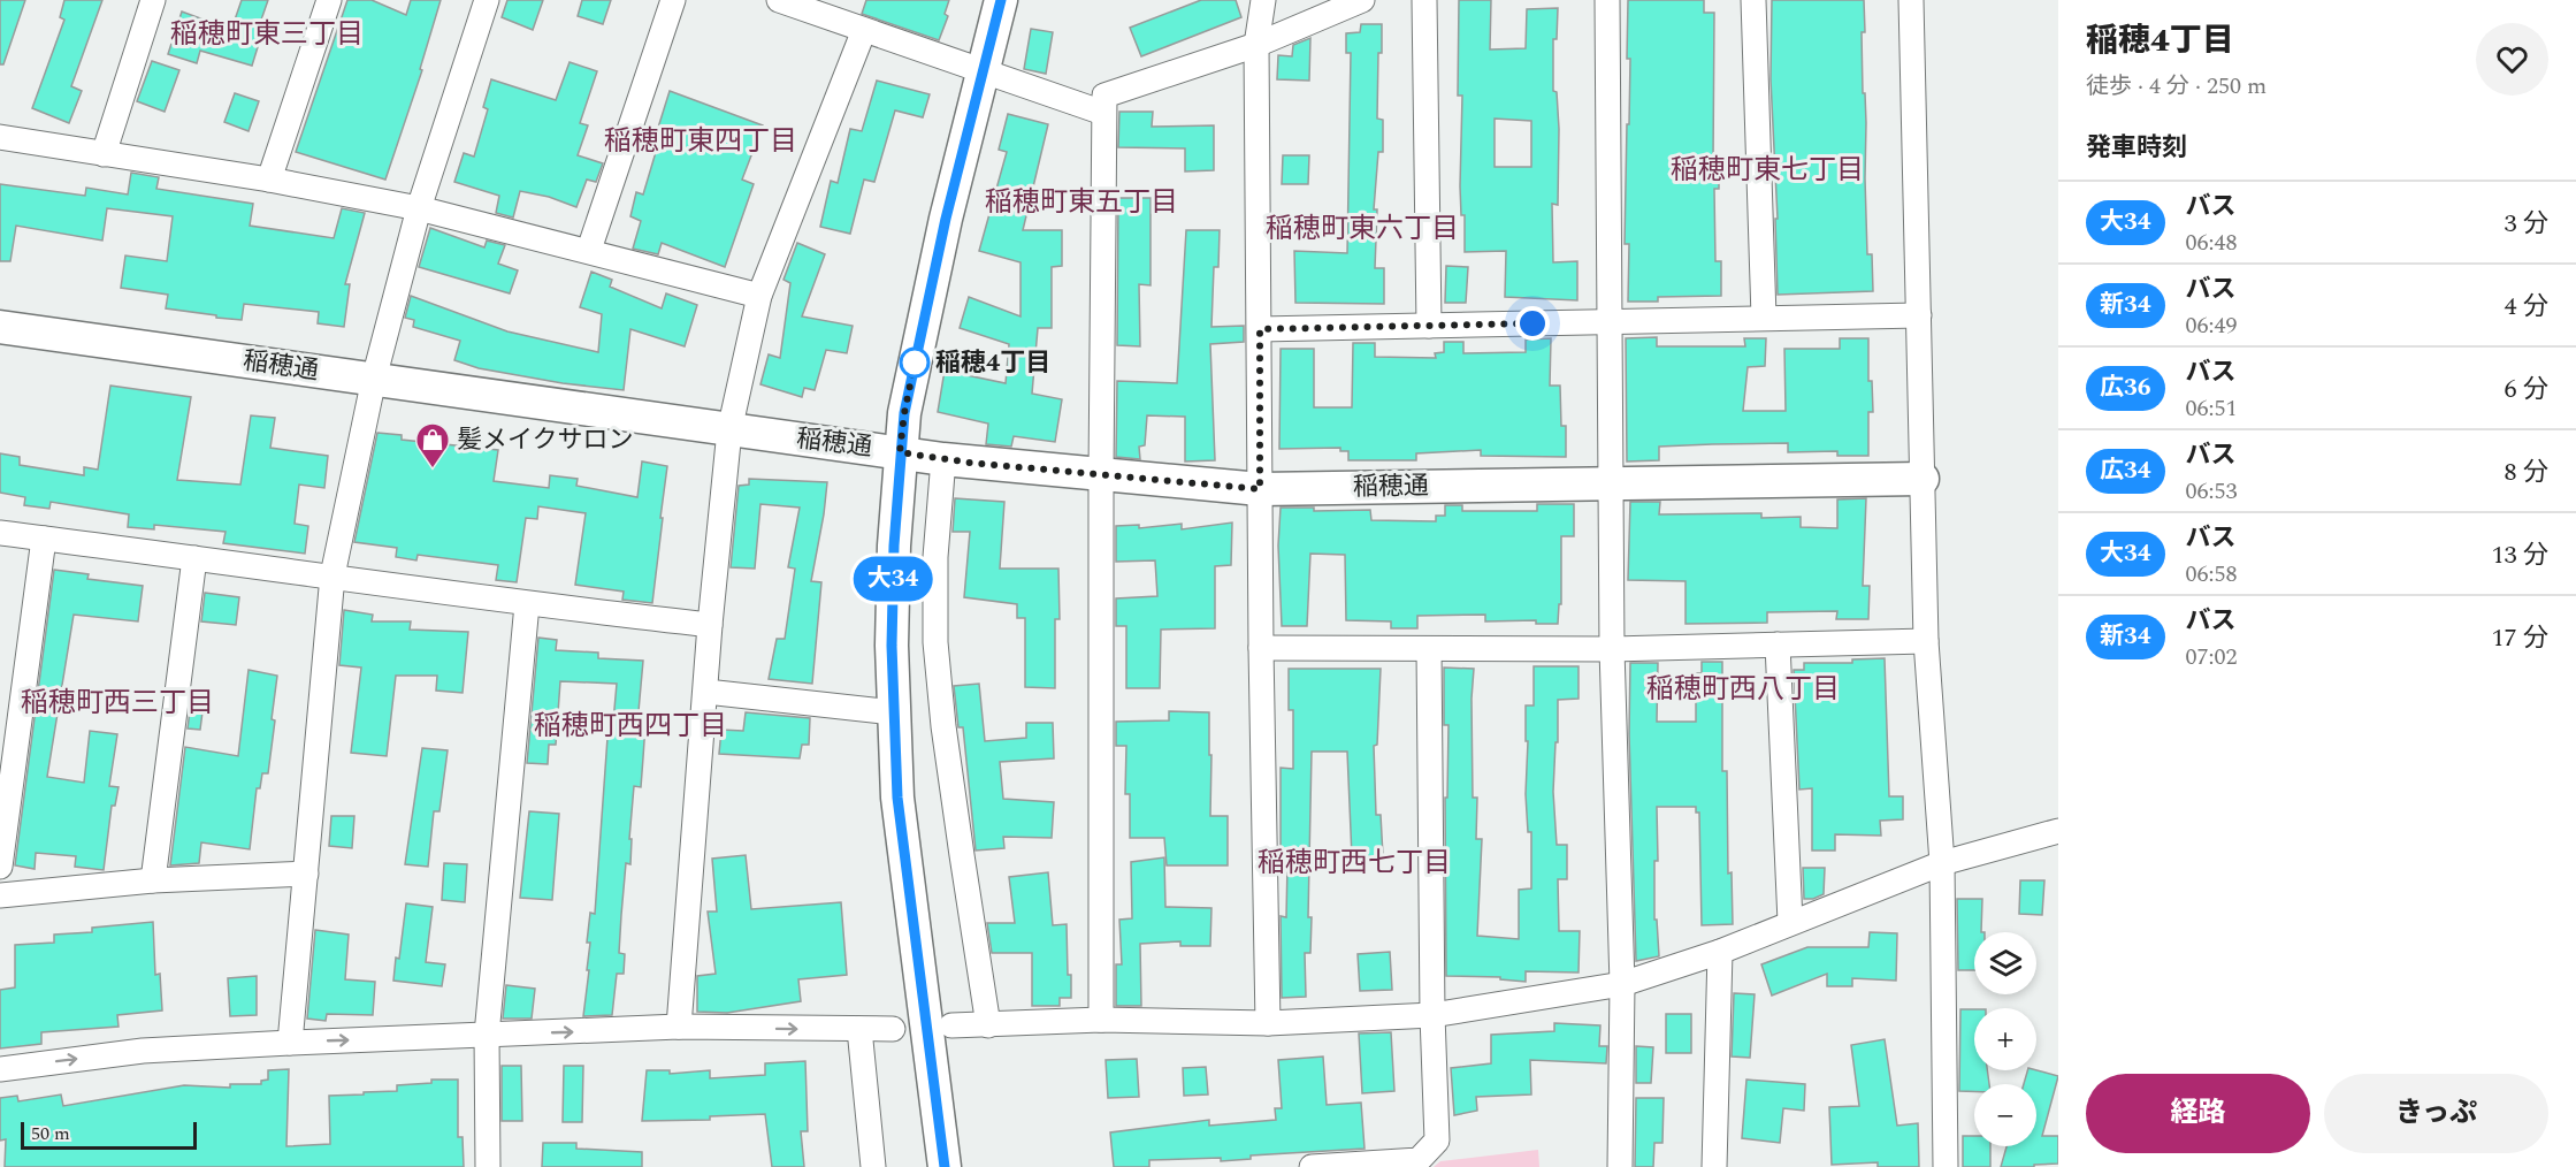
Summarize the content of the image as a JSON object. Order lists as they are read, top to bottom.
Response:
{
  "streets": {
    "street": ["稲穂通"]
  },
  "districts": [
    "稲穂町東三丁目",
    "稲穂町東四丁目",
    "稲穂町東七丁目",
    "稲穂町東五丁目",
    "稲穂町東六丁目",
    "稲穂町西八丁目",
    "稲穂町西三丁目",
    "稲穂町西四丁目",
    "稲穂町西七丁目"
  ],
  "places": {
    "other": ["稲穂4丁目"],
    "shop": ["髪メイクサロン"]
  },
  "lines": ["bus line 大34"],
  "scale_bar": "50 m",
  "page": {
    "on_map": "大34",
    "heading": [
      ["稲穂4丁目", "徒歩 · 4 分 · 250 m"],
      "発車時刻"
    ],
    "list": [
      {
        "mark": "大34",
        "name": "バス",
        "note": "06:48",
        "value": "3 分"
      },
      {
        "mark": "新34",
        "name": "バス",
        "note": "06:49",
        "value": "4 分"
      },
      {
        "mark": "広36",
        "name": "バス",
        "note": "06:51",
        "value": "6 分"
      },
      {
        "mark": "広34",
        "name": "バス",
        "note": "06:53",
        "value": "8 分"
      },
      {
        "mark": "大34",
        "name": "バス",
        "note": "06:58",
        "value": "13 分"
      },
      {
        "mark": "新34",
        "name": "バス",
        "note": "07:02",
        "value": "17 分"
      }
    ],
    "map_buttons": ["+", "−"],
    "buttons": ["経路", "きっぷ"],
    "scale": "50 m"
  }
}
